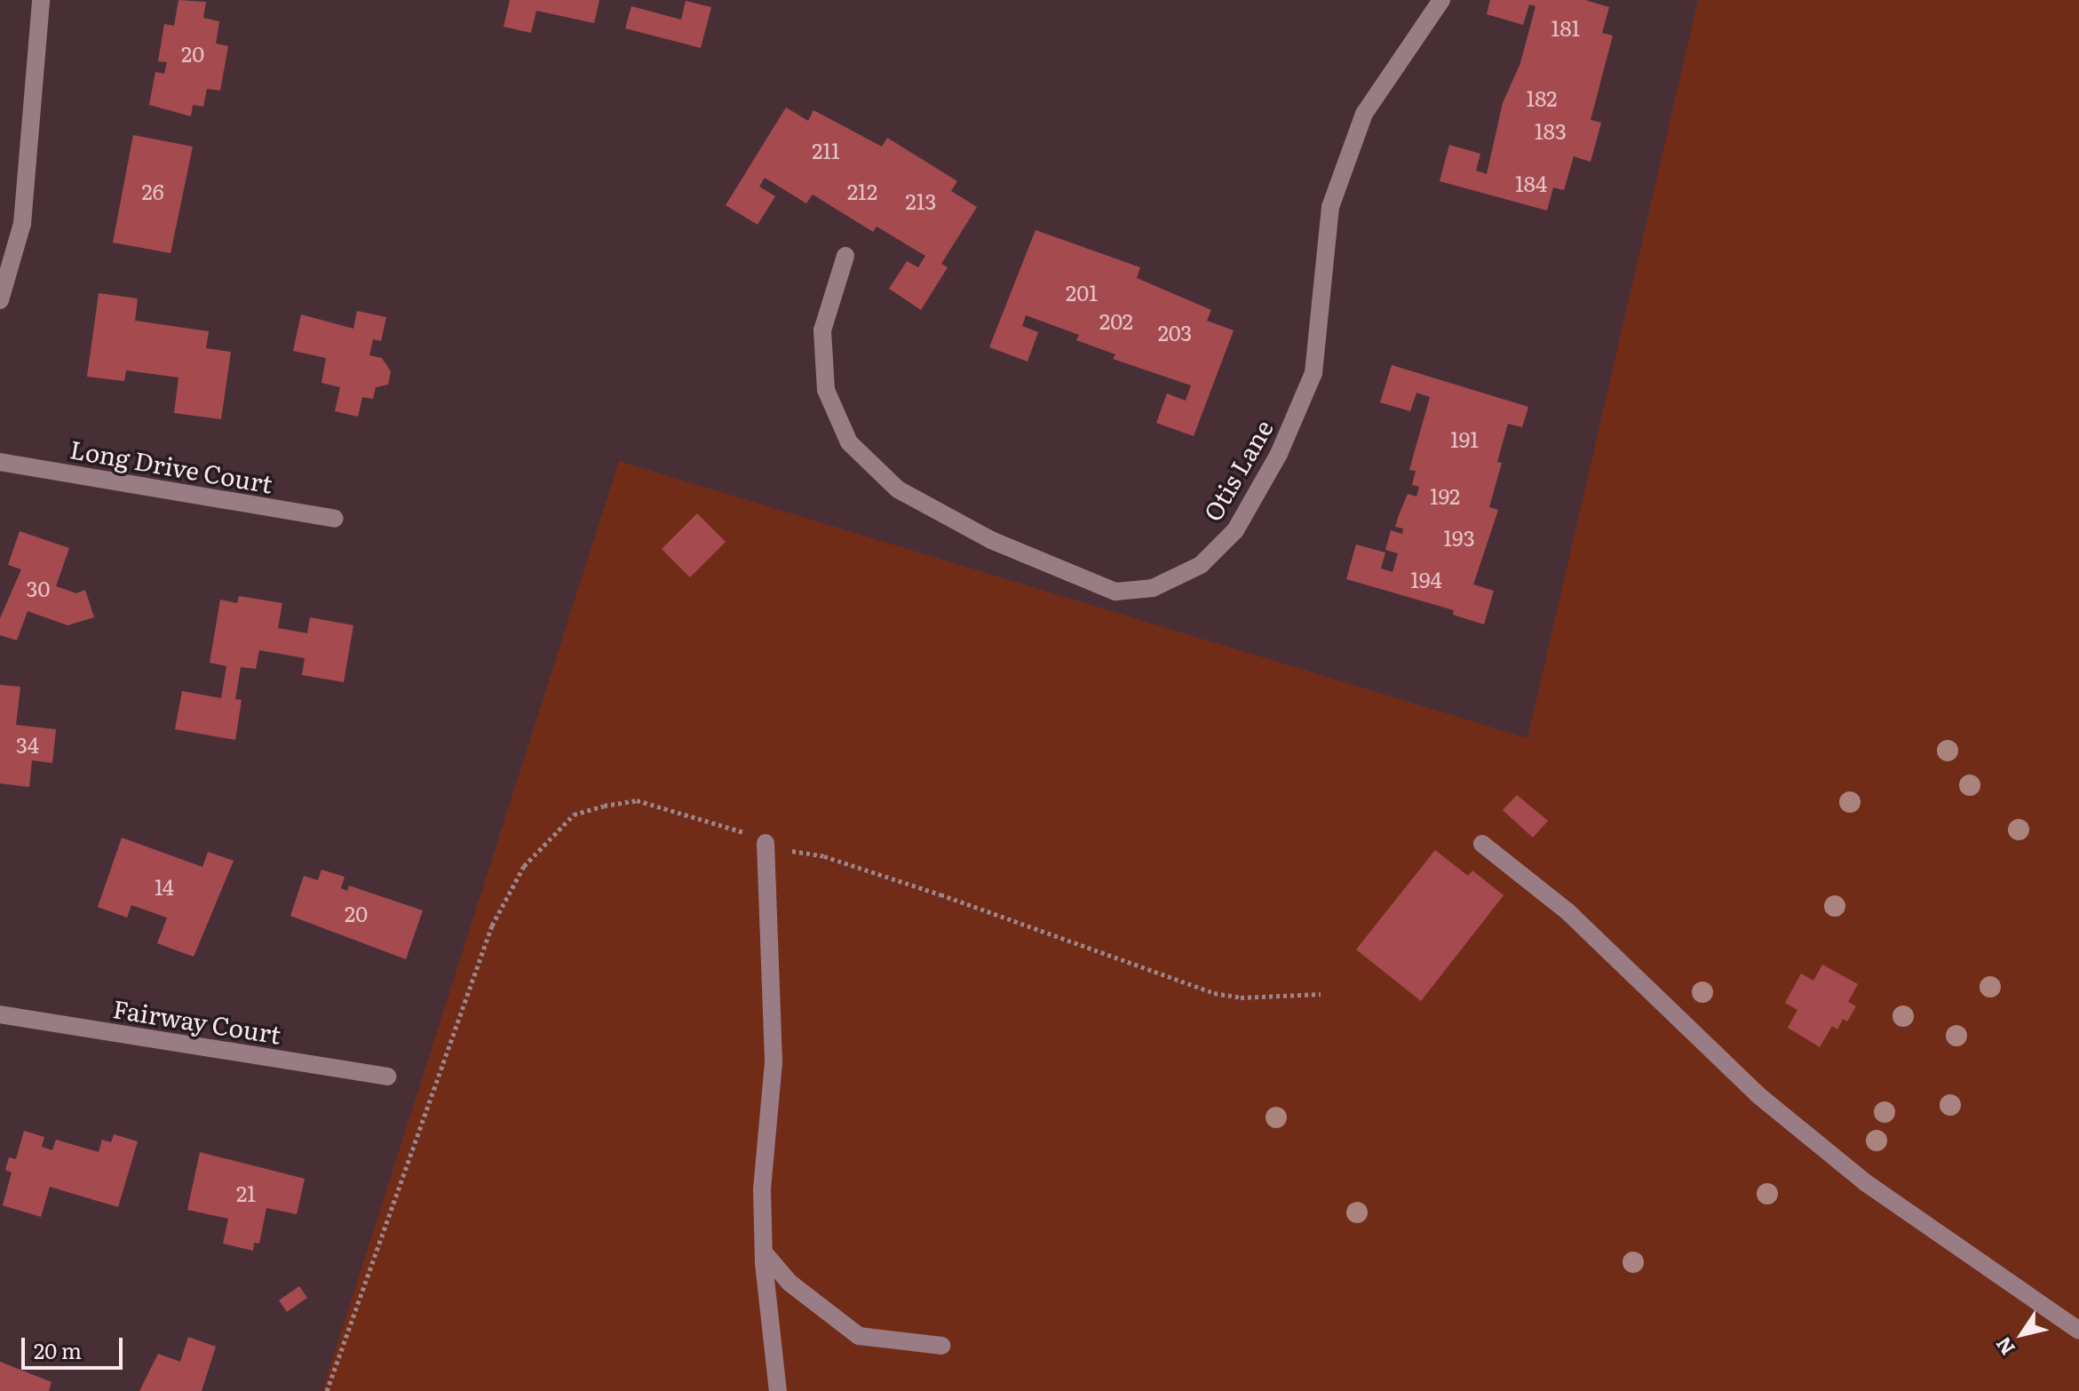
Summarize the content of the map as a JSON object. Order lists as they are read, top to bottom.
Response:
{
  "streets": {
    "street": ["Long Drive Court", "Otis Lane", "Fairway Court"]
  },
  "house_numbers": [
    "181",
    "20",
    "182",
    "183",
    "211",
    "184",
    "26",
    "212",
    "213",
    "201",
    "202",
    "203",
    "191",
    "192",
    "193",
    "194",
    "30",
    "34",
    "14",
    "20",
    "21"
  ],
  "scale_bar": "20 m",
  "north": "bottom left"
}
